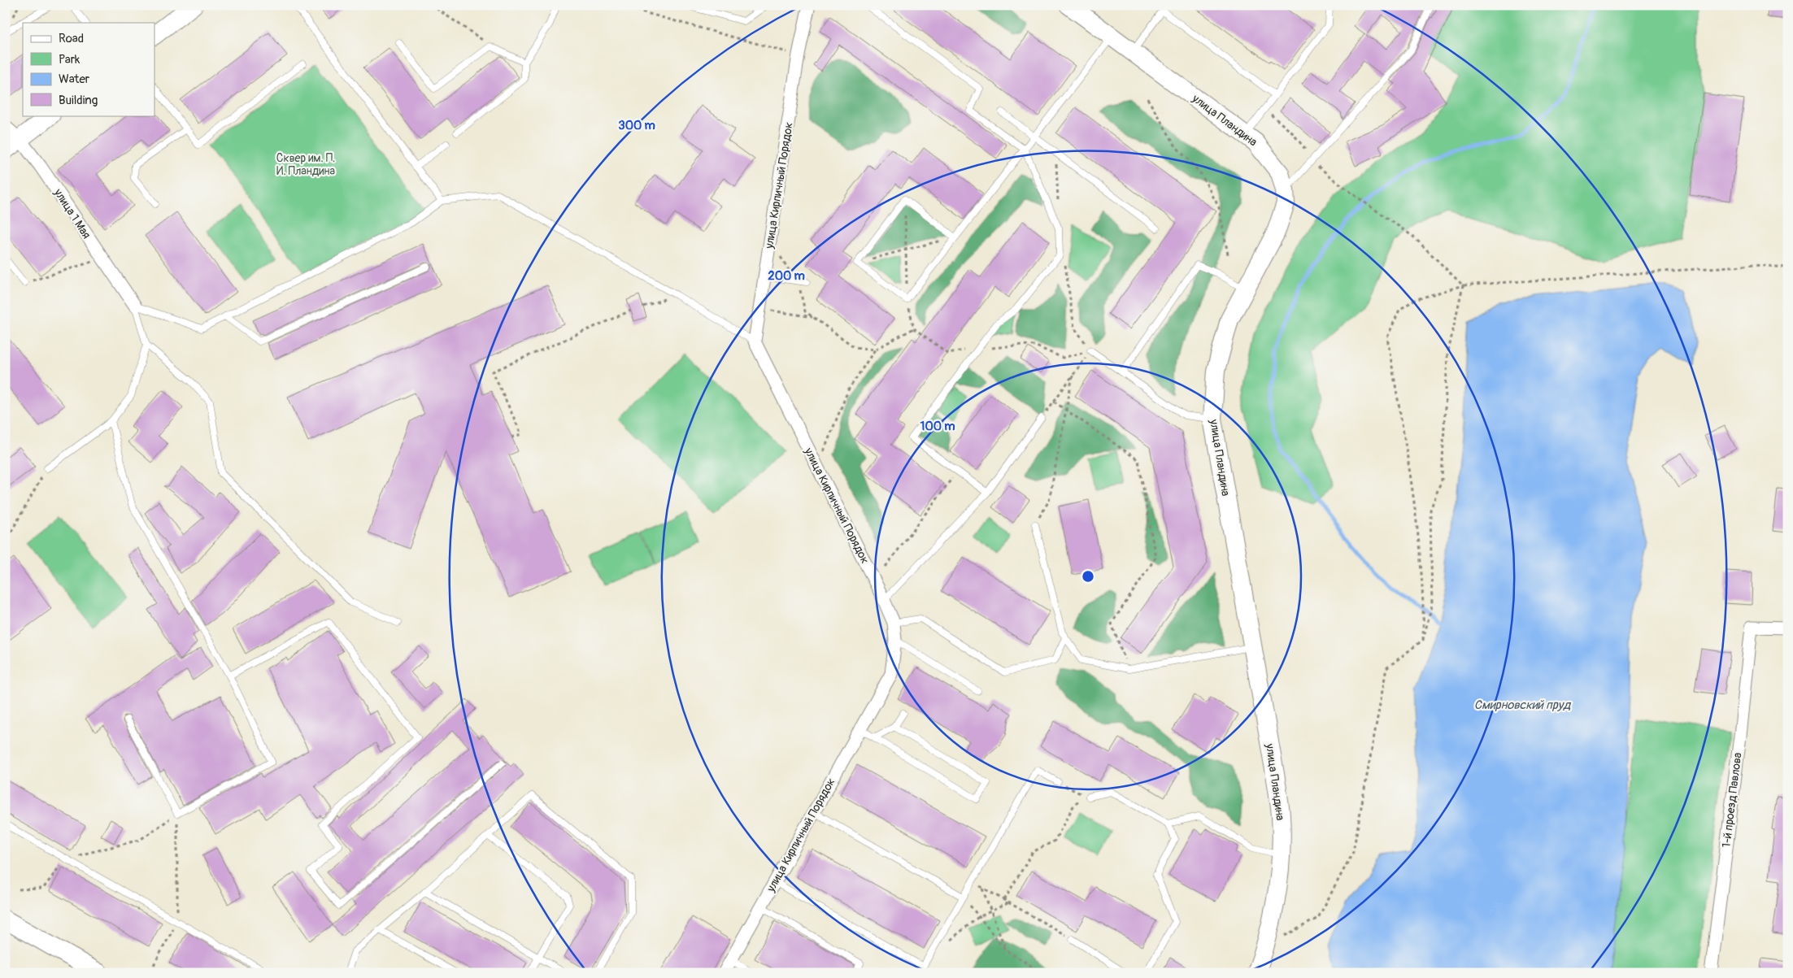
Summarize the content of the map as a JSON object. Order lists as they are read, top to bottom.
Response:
{
  "streets": {
    "street": [
      "улица Пландина",
      "улица Кирпичный Порядок",
      "улица 1 Мая",
      "1-й проезд Павлова"
    ]
  },
  "water": ["Смирновский пруд"],
  "parks": ["Сквер им. П. И. Пландина"],
  "legend": [
    "Road",
    "Park",
    "Water",
    "Building"
  ],
  "rings": ["300 m", "200 m", "100 m"]
}
